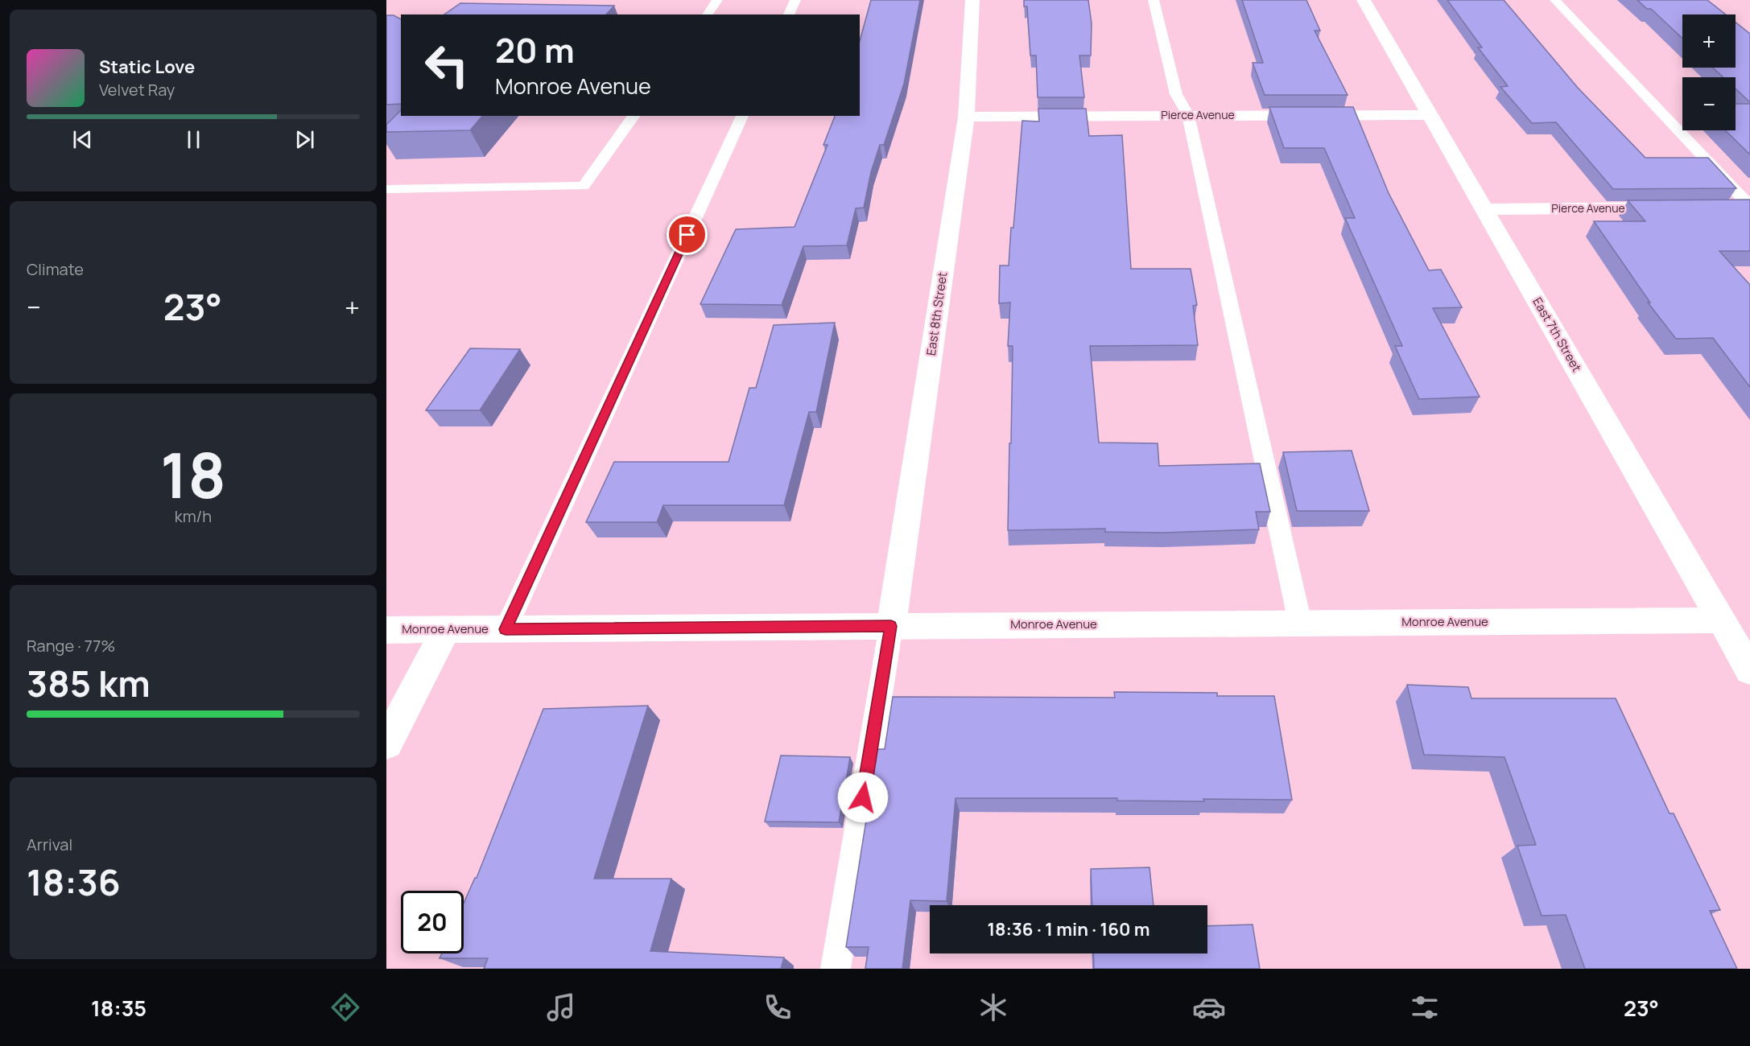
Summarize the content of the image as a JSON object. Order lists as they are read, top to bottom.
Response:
{
  "streets": {
    "street": [
      "Pierce Avenue",
      "East 8th Street",
      "East 7th Street",
      "Monroe Avenue"
    ]
  },
  "crossings": [
    ["Pierce Avenue", "East 8th Street"],
    ["Pierce Avenue", "East 7th Street"],
    ["East 8th Street", "Monroe Avenue"],
    ["East 7th Street", "Monroe Avenue"]
  ],
  "page": {
    "map_buttons": ["+", "−"],
    "turn": ["20 m", "Monroe Avenue"],
    "song": ["Static Love", "Velvet Ray"],
    "tile": [
      "Climate",
      ["18", "km/h"],
      ["Range · 77%", "385 km"],
      ["Arrival", "18:36"]
    ],
    "heat": ["−", "23°", "+"],
    "limit": "20",
    "trip": "18:36 · 1 min · 160 m",
    "tabs": ["18:35", "23°"]
  }
}
